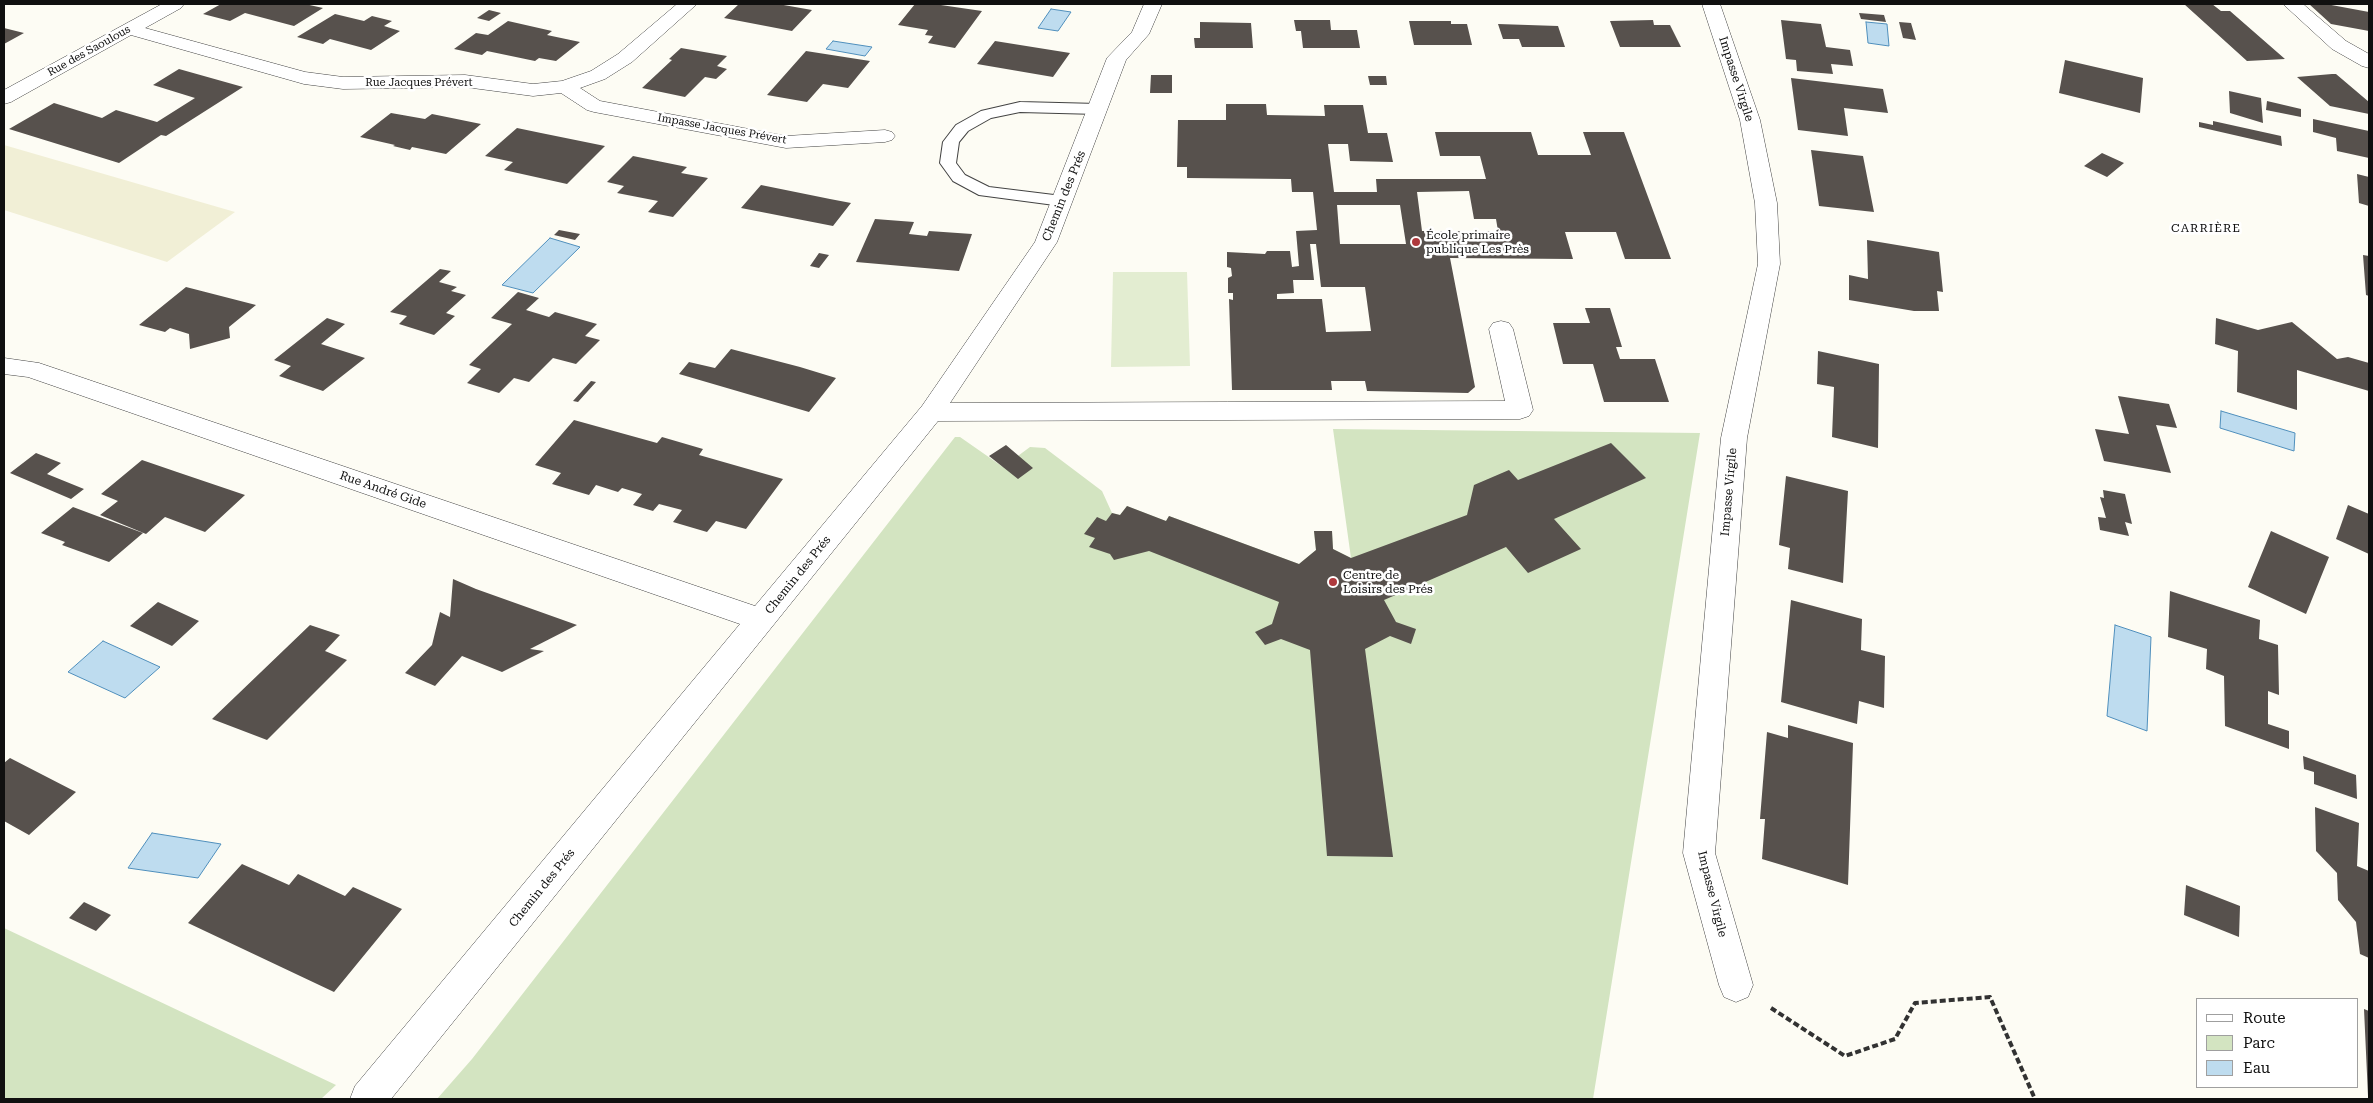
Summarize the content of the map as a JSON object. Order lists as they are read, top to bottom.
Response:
{
  "streets": {
    "street": [
      "Rue des Saoulous",
      "Impasse Virgile",
      "Rue Jacques Prévert",
      "Impasse Jacques Prévert",
      "Chemin des Prés",
      "Rue André Gide"
    ]
  },
  "crossings": [
    ["Rue des Saoulous", "Rue Jacques Prévert"],
    ["Rue Jacques Prévert", "Impasse Jacques Prévert"],
    ["Chemin des Prés", "Rue André Gide"]
  ],
  "districts": ["CARRIÈRE"],
  "places": ["École primaire publique Les Près", "Centre de Loisirs des Prés"],
  "legend": ["Route", "Parc", "Eau"]
}
